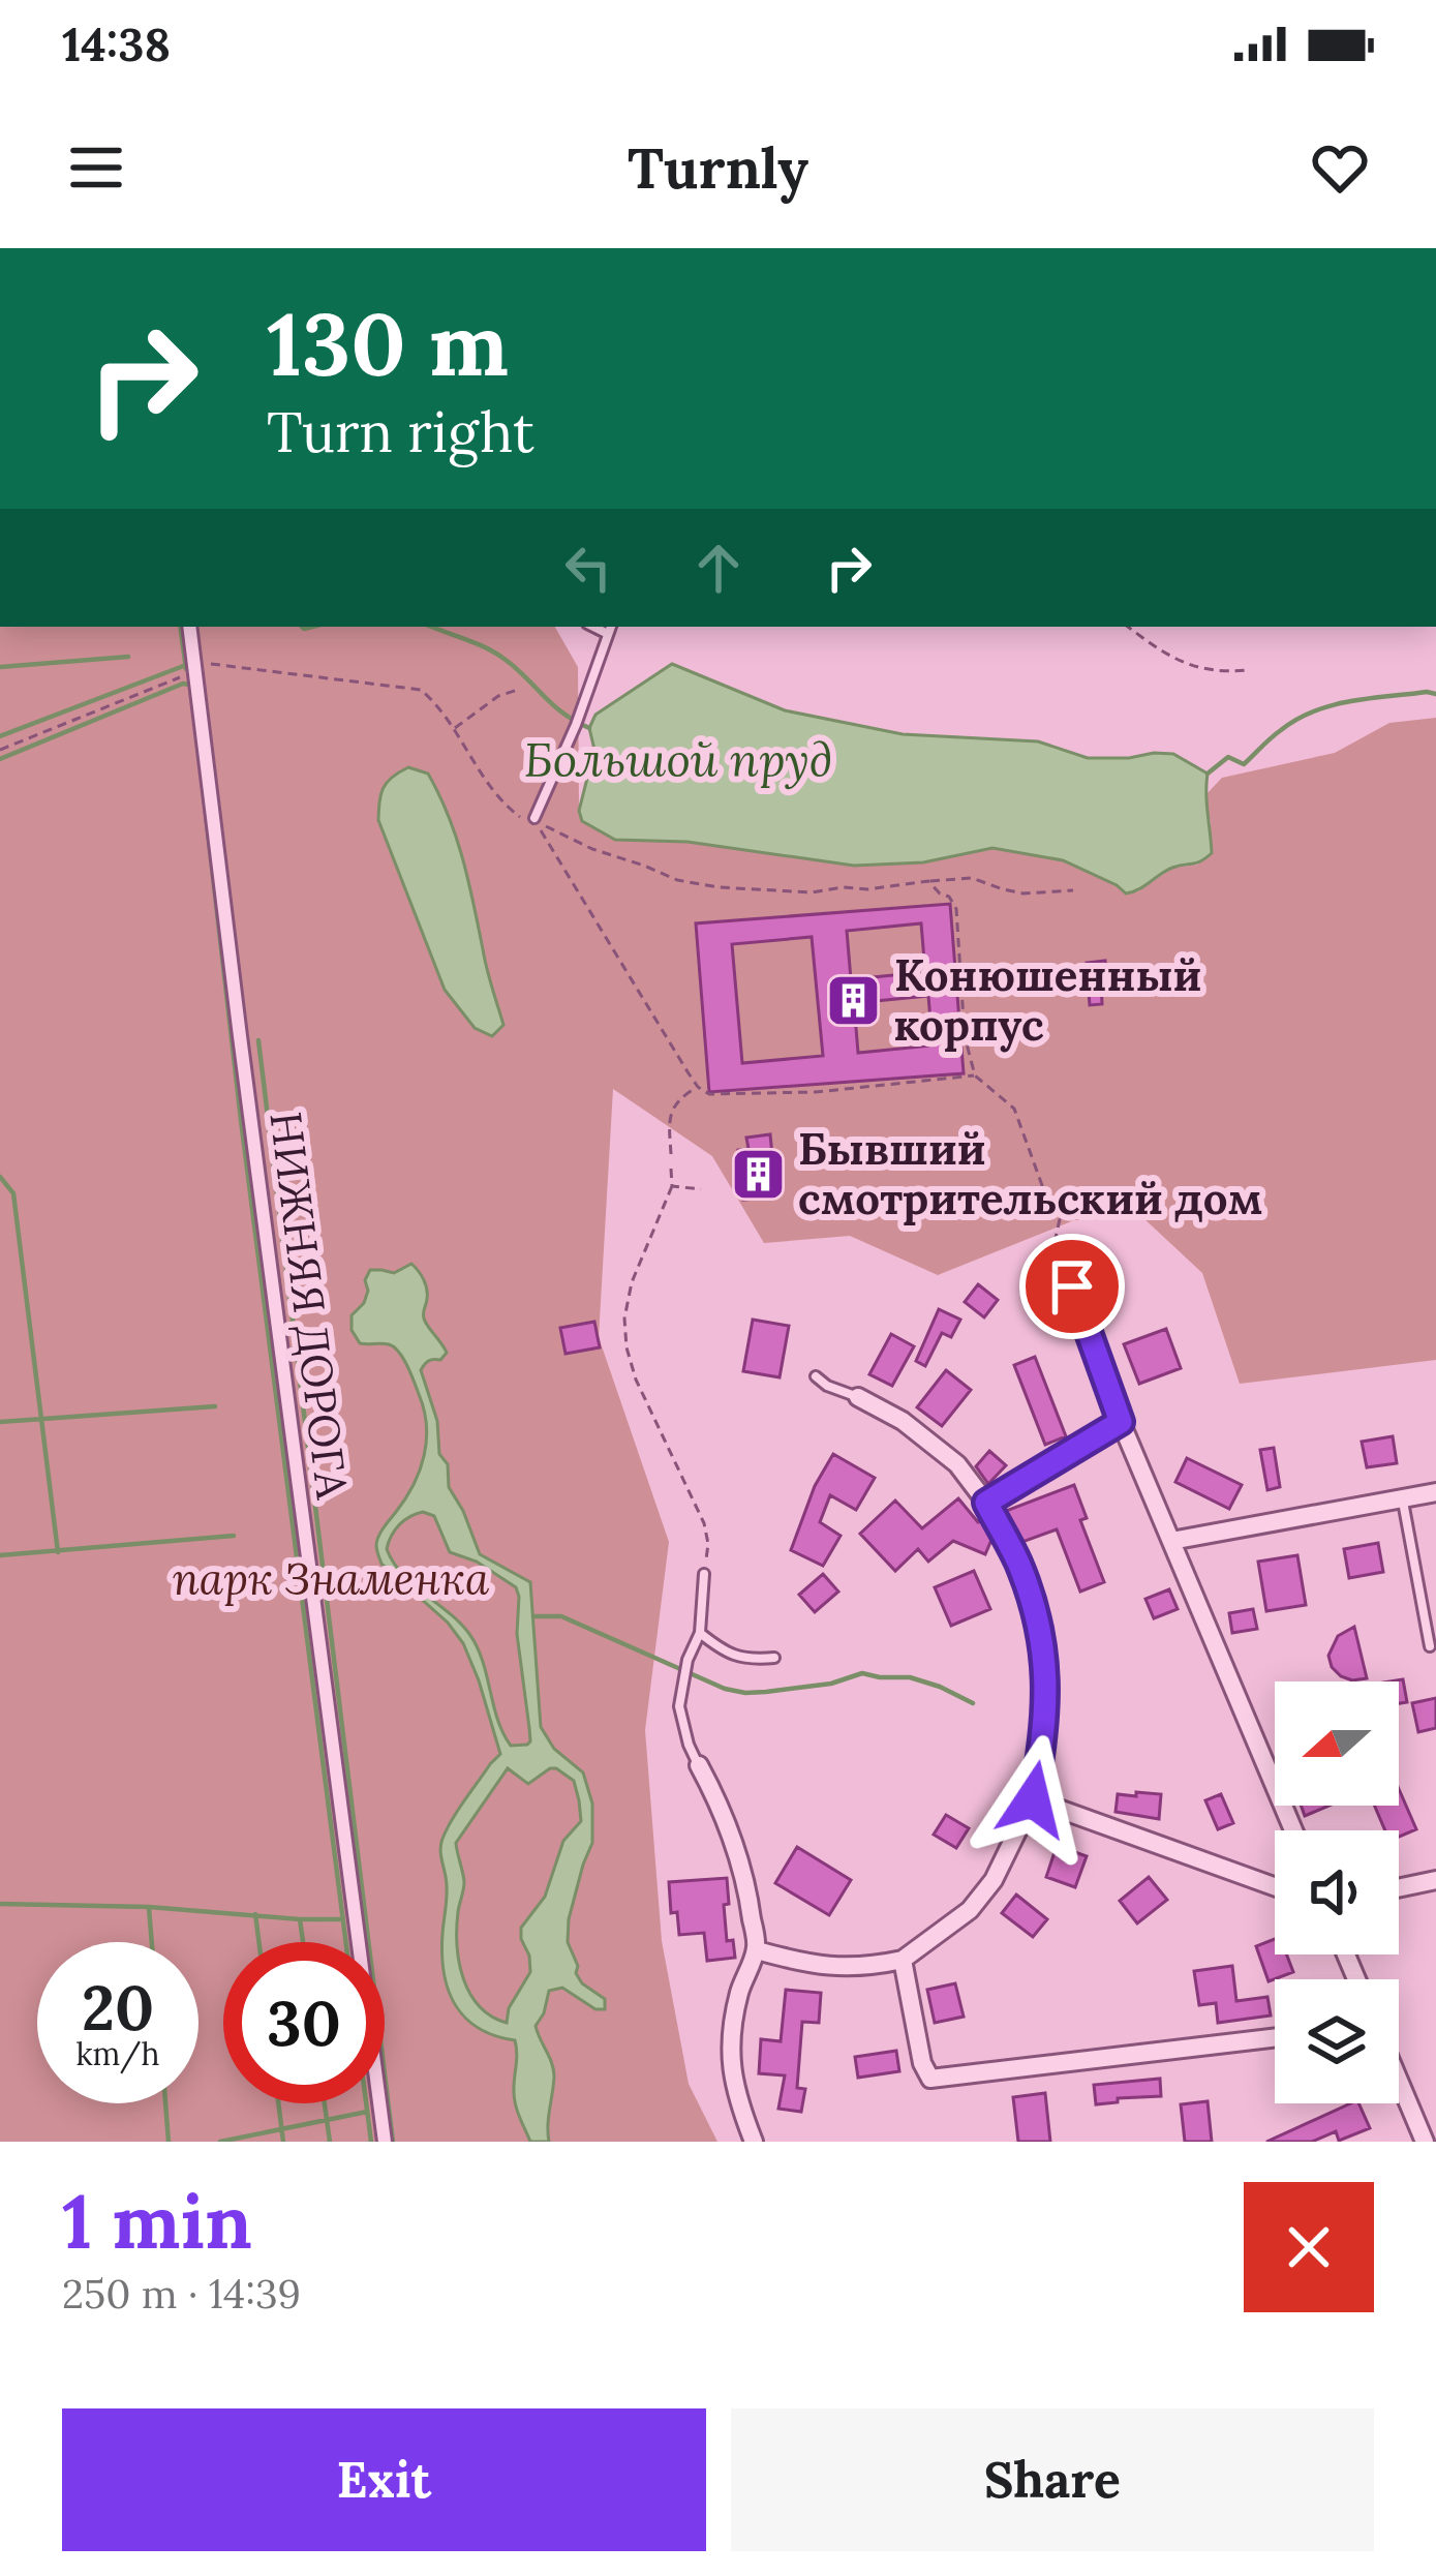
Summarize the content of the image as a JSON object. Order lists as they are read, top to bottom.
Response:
{
  "streets": {
    "street": ["НИЖНЯЯ ДОРОГА"]
  },
  "water": ["Большой пруд"],
  "parks": ["парк Знаменка"],
  "places": {
    "building": ["Конюшенный корпус", "Бывший смотрительский дом"]
  },
  "north": "left",
  "page": {
    "status": "14:38",
    "header": "Turnly",
    "turn": ["130 m", "Turn right"],
    "speed": "20 km/h",
    "limit": "30",
    "heading": ["1 min", "250 m · 14:39"],
    "buttons": ["Exit", "Share"]
  }
}
